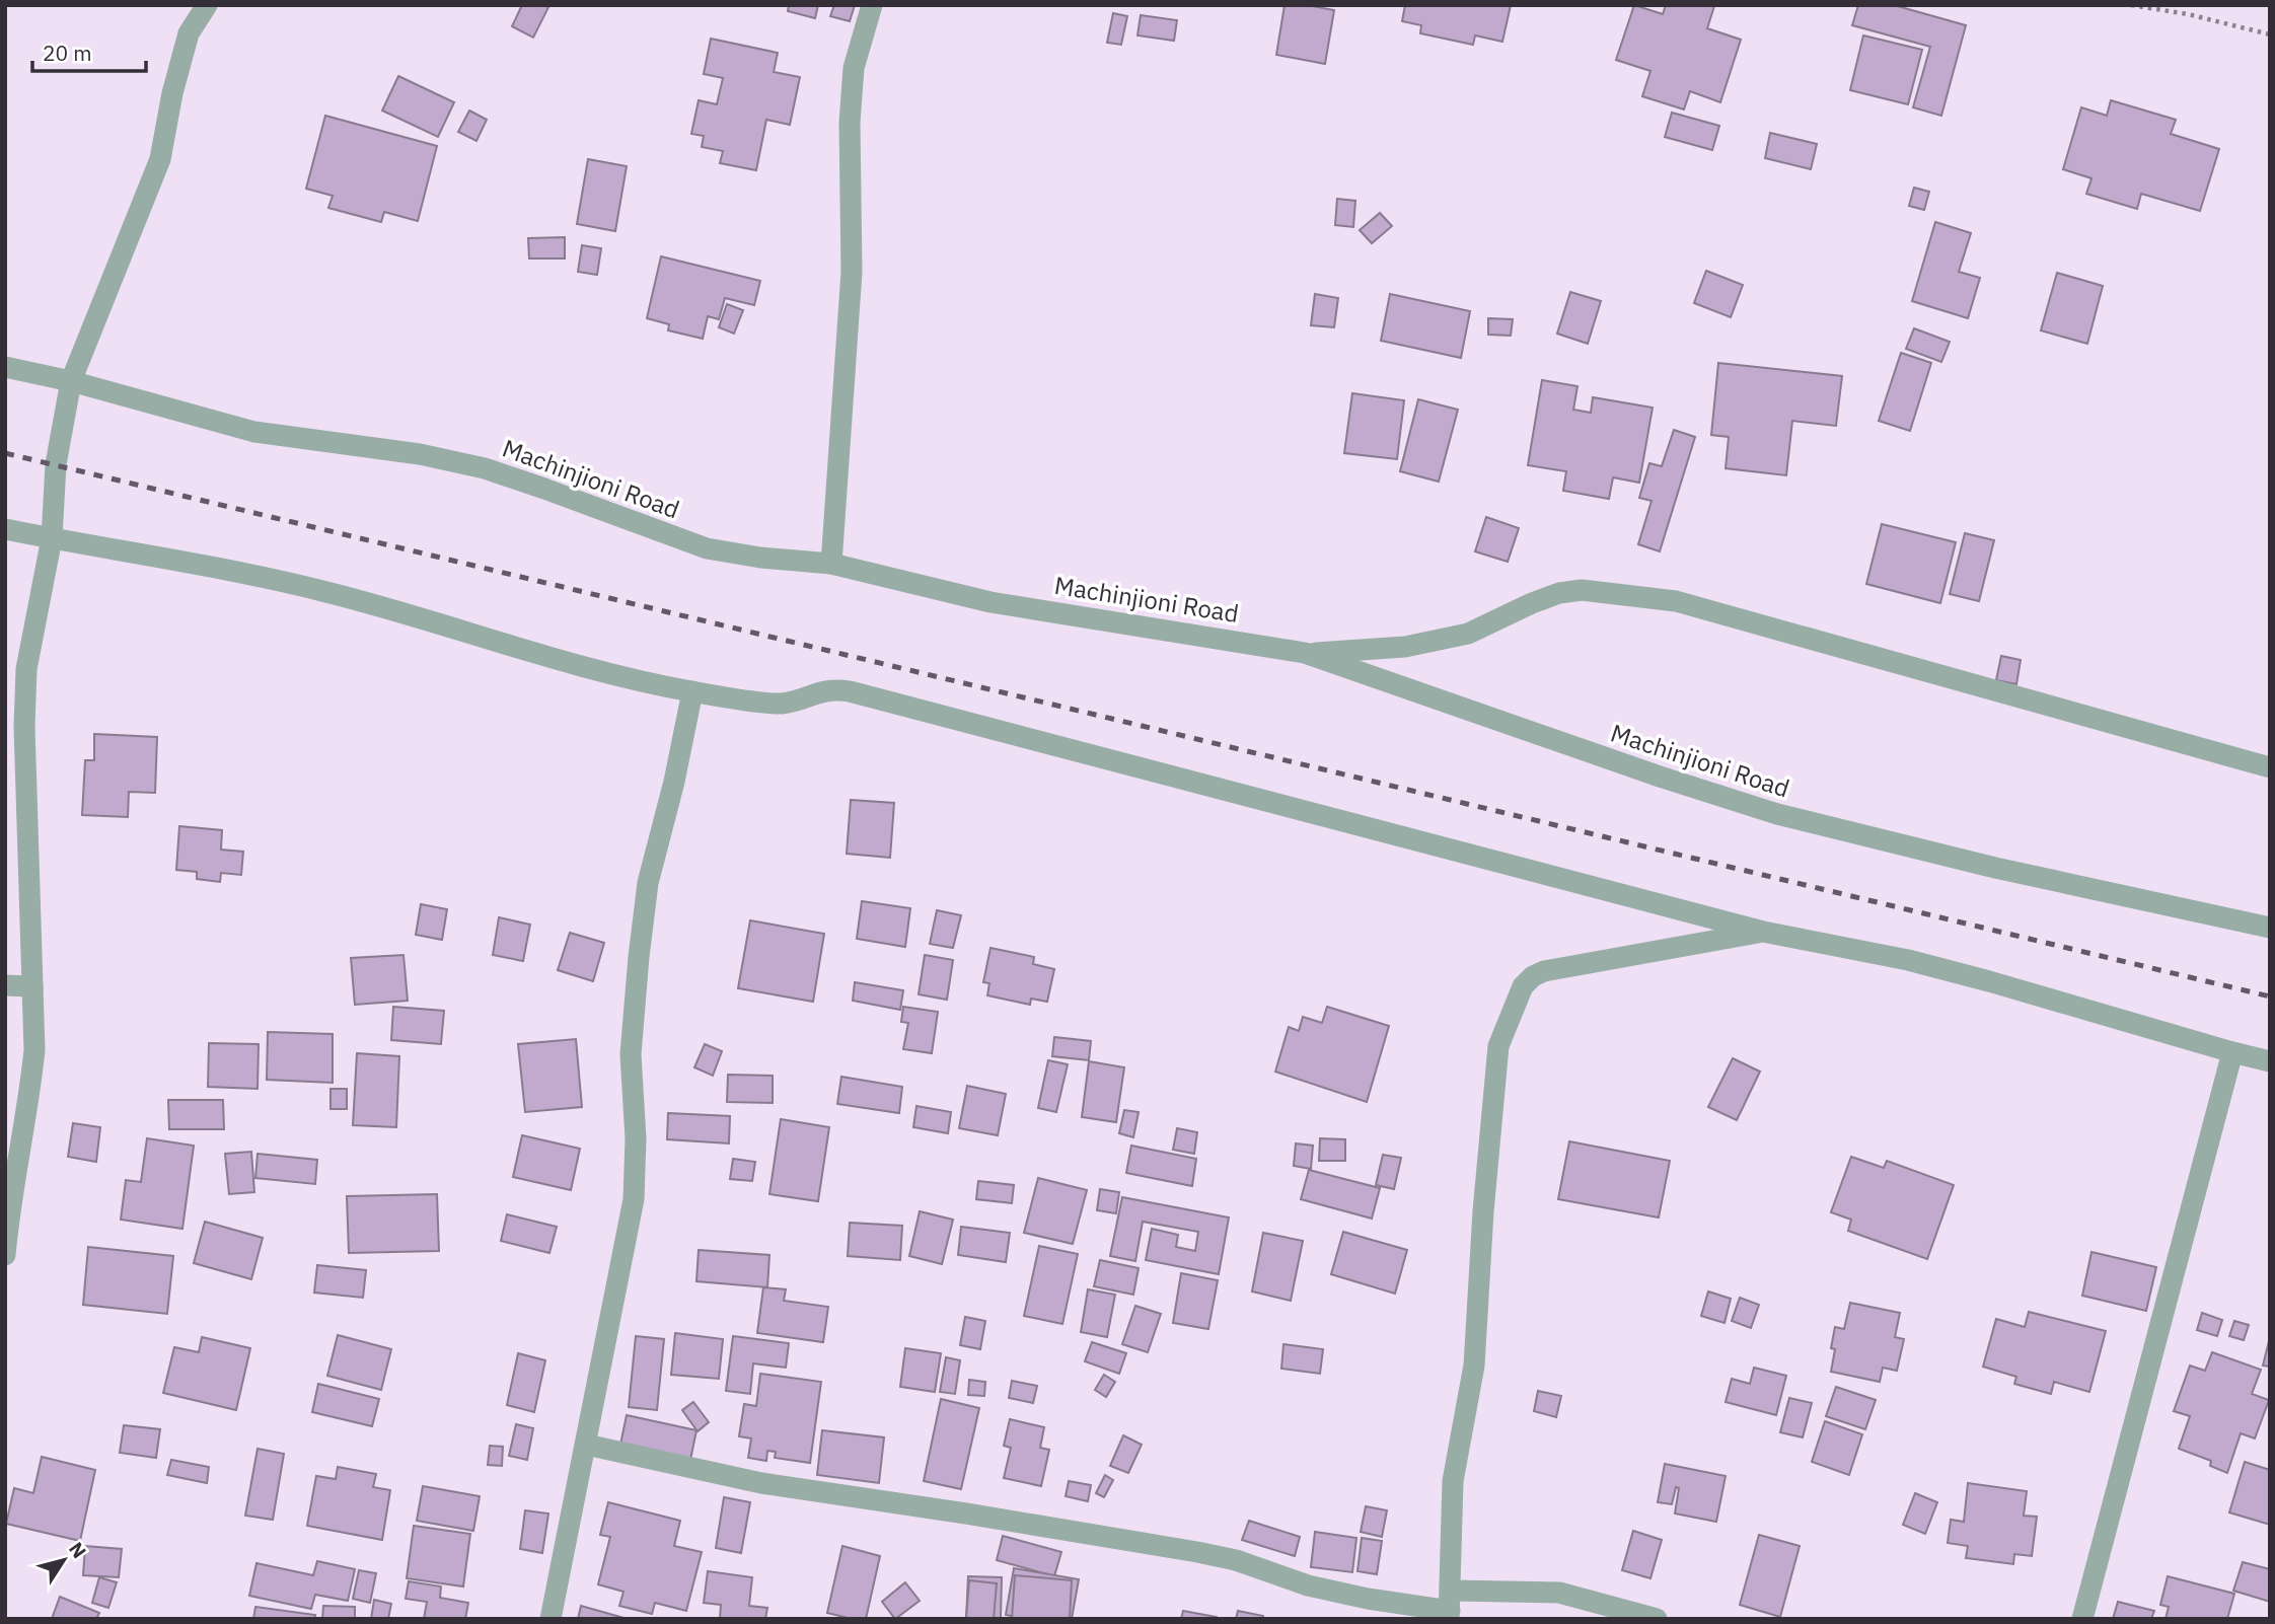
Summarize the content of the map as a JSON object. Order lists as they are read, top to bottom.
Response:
{
  "streets": {
    "street": ["Machinjioni Road"]
  },
  "scale_bar": "20 m",
  "north": "top right"
}
